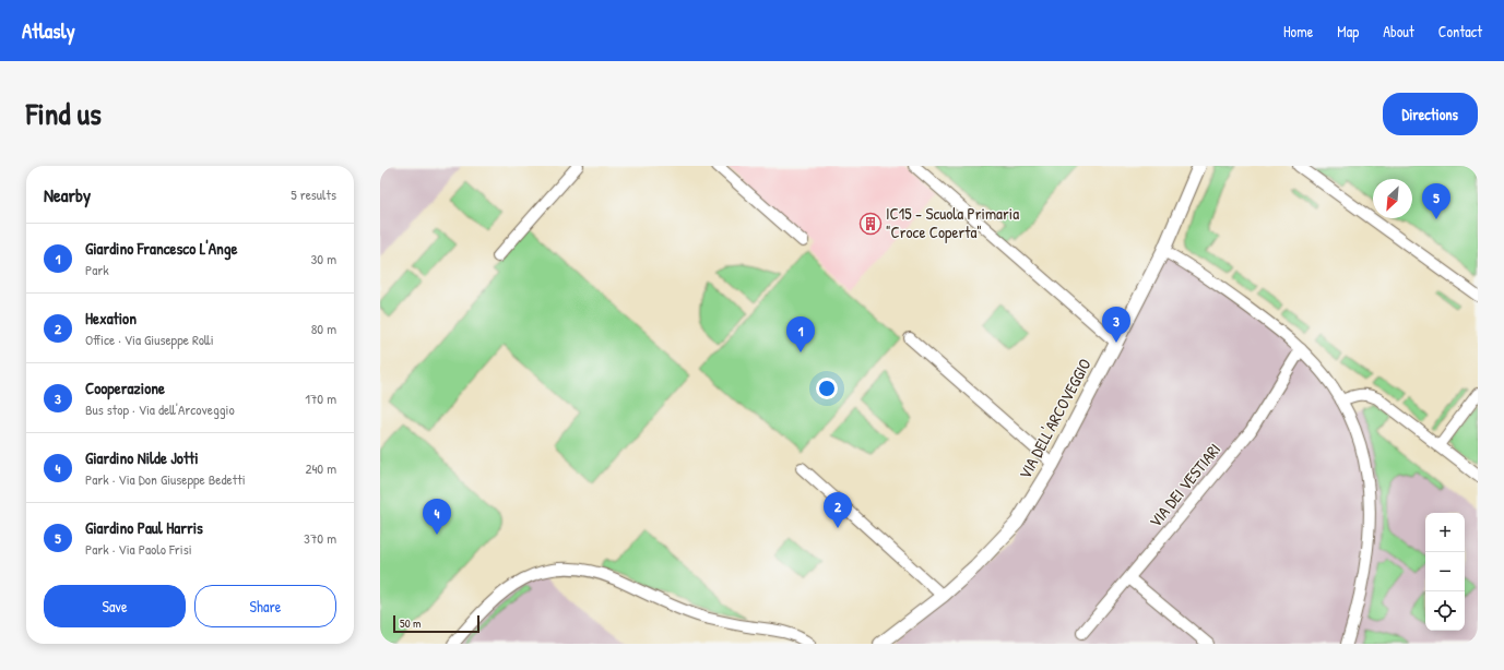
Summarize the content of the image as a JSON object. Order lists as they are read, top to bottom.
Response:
{
  "streets": {
    "street": ["VIA DELL'ARCOVEGGIO", "VIA DEI VESTIARI"]
  },
  "places": {
    "building": ["IC15 - Scuola Primaria \"Croce Coperta\""]
  },
  "scale_bar": "50 m",
  "north": "bottom left",
  "page": {
    "header": "Atlasly",
    "nav": [
      "Home",
      "Map",
      "About",
      "Contact"
    ],
    "title": "Find us",
    "buttons": [
      "Directions",
      ["Save", "Share"]
    ],
    "heading": ["Nearby", "5 results"],
    "pins": [
      "5",
      "3",
      "1",
      "2",
      "4"
    ],
    "list": [
      {
        "mark": "1",
        "name": "Giardino Francesco L'Ange",
        "note": "Park",
        "value": "30 m"
      },
      {
        "mark": "2",
        "name": "Hexation",
        "note": "Office · Via Giuseppe Rolli",
        "value": "80 m"
      },
      {
        "mark": "3",
        "name": "Cooperazione",
        "note": "Bus stop · Via dell'Arcoveggio",
        "value": "170 m"
      },
      {
        "mark": "4",
        "name": "Giardino Nilde Jotti",
        "note": "Park · Via Don Giuseppe Bedetti",
        "value": "240 m"
      },
      {
        "mark": "5",
        "name": "Giardino Paul Harris",
        "note": "Park · Via Paolo Frisi",
        "value": "370 m"
      }
    ],
    "map_buttons": ["+", "−"],
    "scale": "50 m"
  }
}
